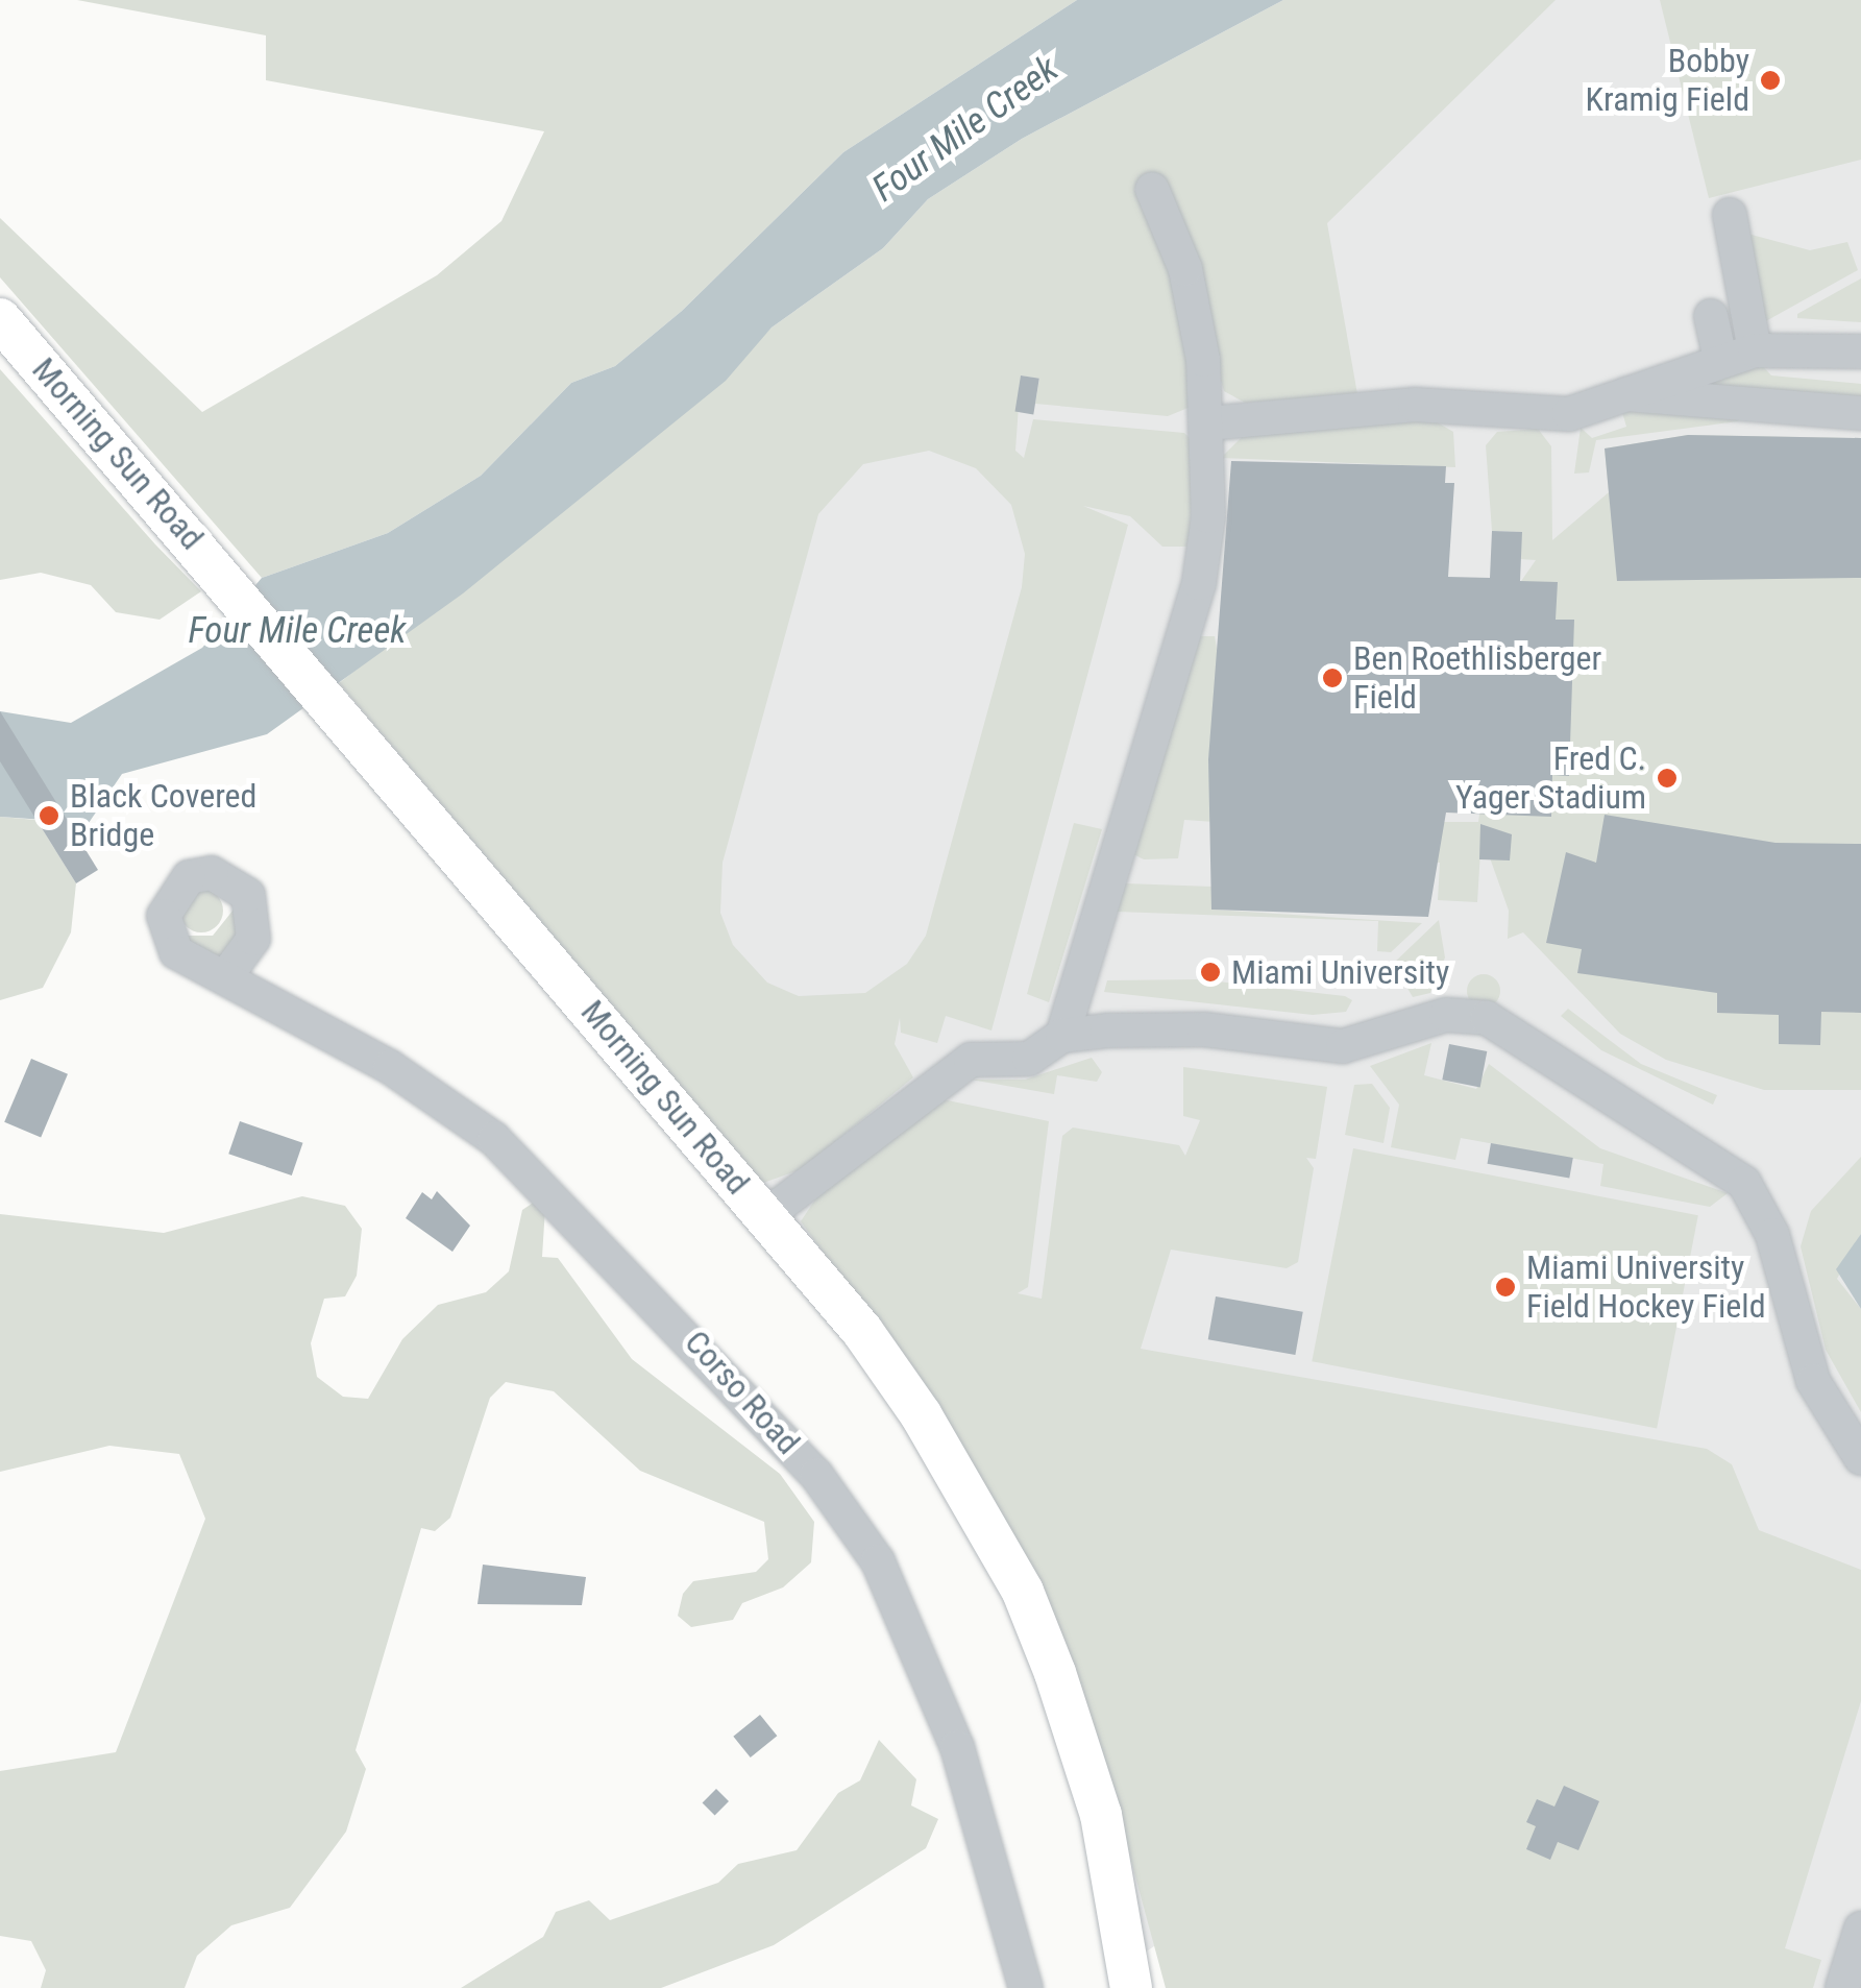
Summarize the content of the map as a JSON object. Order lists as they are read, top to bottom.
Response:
{
  "streets": {
    "main road": ["Morning Sun Road"],
    "street": ["Corso Road"]
  },
  "water": ["Four Mile Creek"],
  "places": [
    "Bobby Kramig Field",
    "Ben Roethlisberger Field",
    "Fred C. Yager Stadium",
    "Black Covered Bridge",
    "Miami University",
    "Miami University Field Hockey Field"
  ]
}
